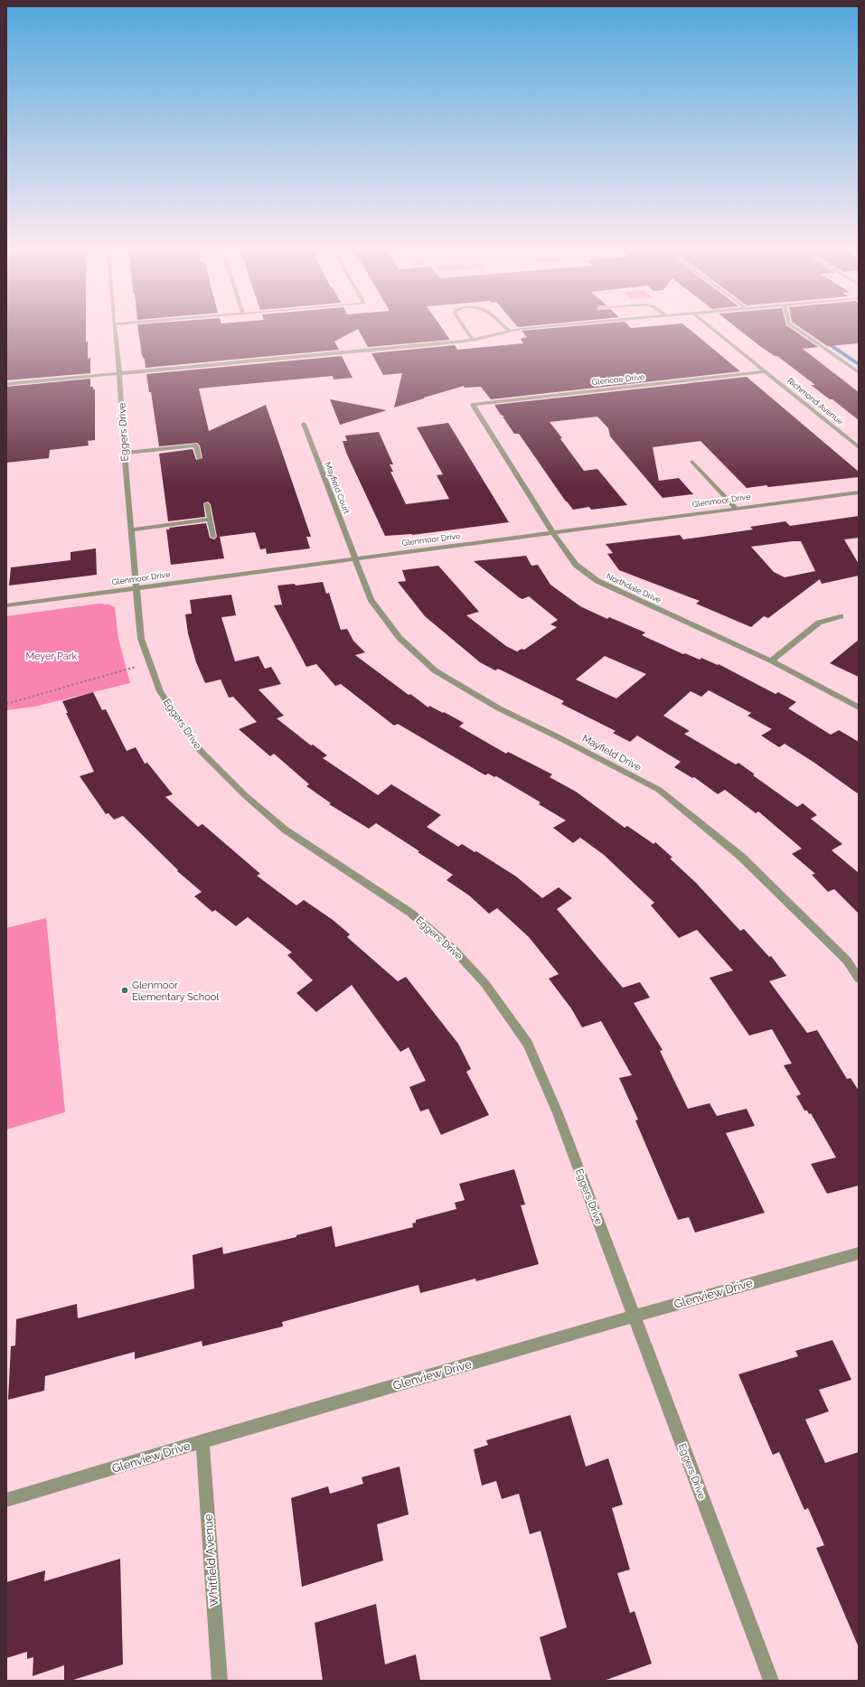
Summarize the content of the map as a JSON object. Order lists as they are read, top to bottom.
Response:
{
  "streets": {
    "street": [
      "Glencoe Drive",
      "Richmond Avenue",
      "Eggers Drive",
      "Mayfield Court",
      "Glenmoor Drive",
      "Northdale Drive",
      "Mayfield Drive",
      "Glenview Drive",
      "Whitfield Avenue"
    ]
  },
  "crossings": [
    ["Glencoe Drive", "Richmond Avenue"],
    ["Glencoe Drive", "Northdale Drive"],
    ["Eggers Drive", "Glenmoor Drive"],
    ["Eggers Drive", "Glenview Drive"],
    ["Mayfield Court", "Glenmoor Drive"],
    ["Mayfield Court", "Mayfield Drive"],
    ["Glenmoor Drive", "Northdale Drive"],
    ["Glenmoor Drive", "Mayfield Drive"],
    ["Glenview Drive", "Whitfield Avenue"]
  ],
  "parks": ["Meyer Park"],
  "places": ["Glenmoor Elementary School"]
}
